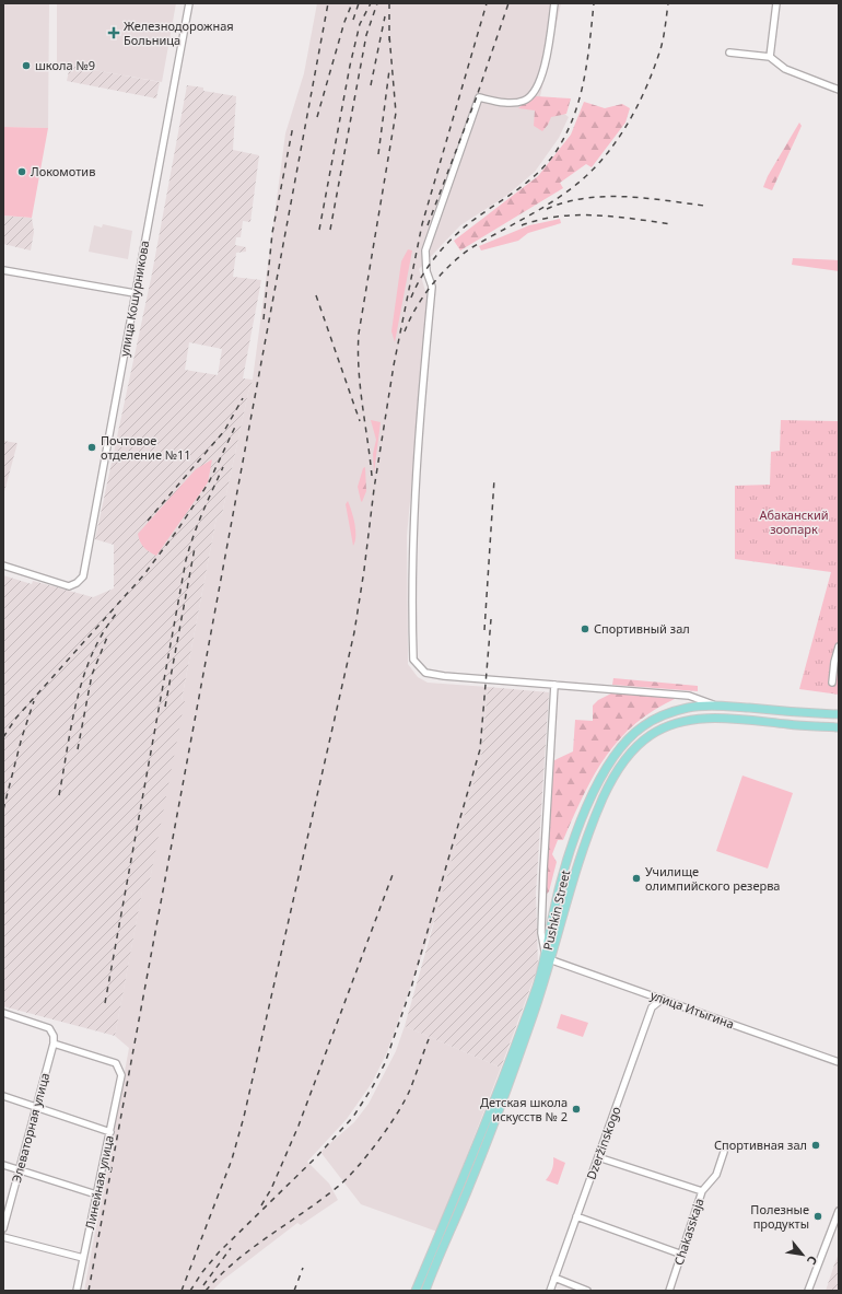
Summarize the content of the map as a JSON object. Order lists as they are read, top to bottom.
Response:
{
  "streets": {
    "main road": ["Pushkin Street"],
    "street": [
      "улица Кошурникова",
      "улица Итыгина",
      "Элеваторная улица",
      "Dzeržinskogo",
      "Линейная улица",
      "Chakasskaja"
    ]
  },
  "crossings": [
    ["Pushkin Street", "улица Итыгина"],
    ["улица Итыгина", "Dzeržinskogo"],
    ["Элеваторная улица", "Линейная улица"]
  ],
  "parks": ["Абаканский зоопарк"],
  "places": {
    "health": ["Железнодорожная Больница"],
    "other": [
      "школа №9",
      "Локомотив",
      "Почтовое отделение №11",
      "Спортивный зал",
      "Училище олимпийского резерва",
      "Детская школа искусств № 2",
      "Спортивная зал",
      "Полезные продукты"
    ]
  },
  "north": "bottom right"
}
